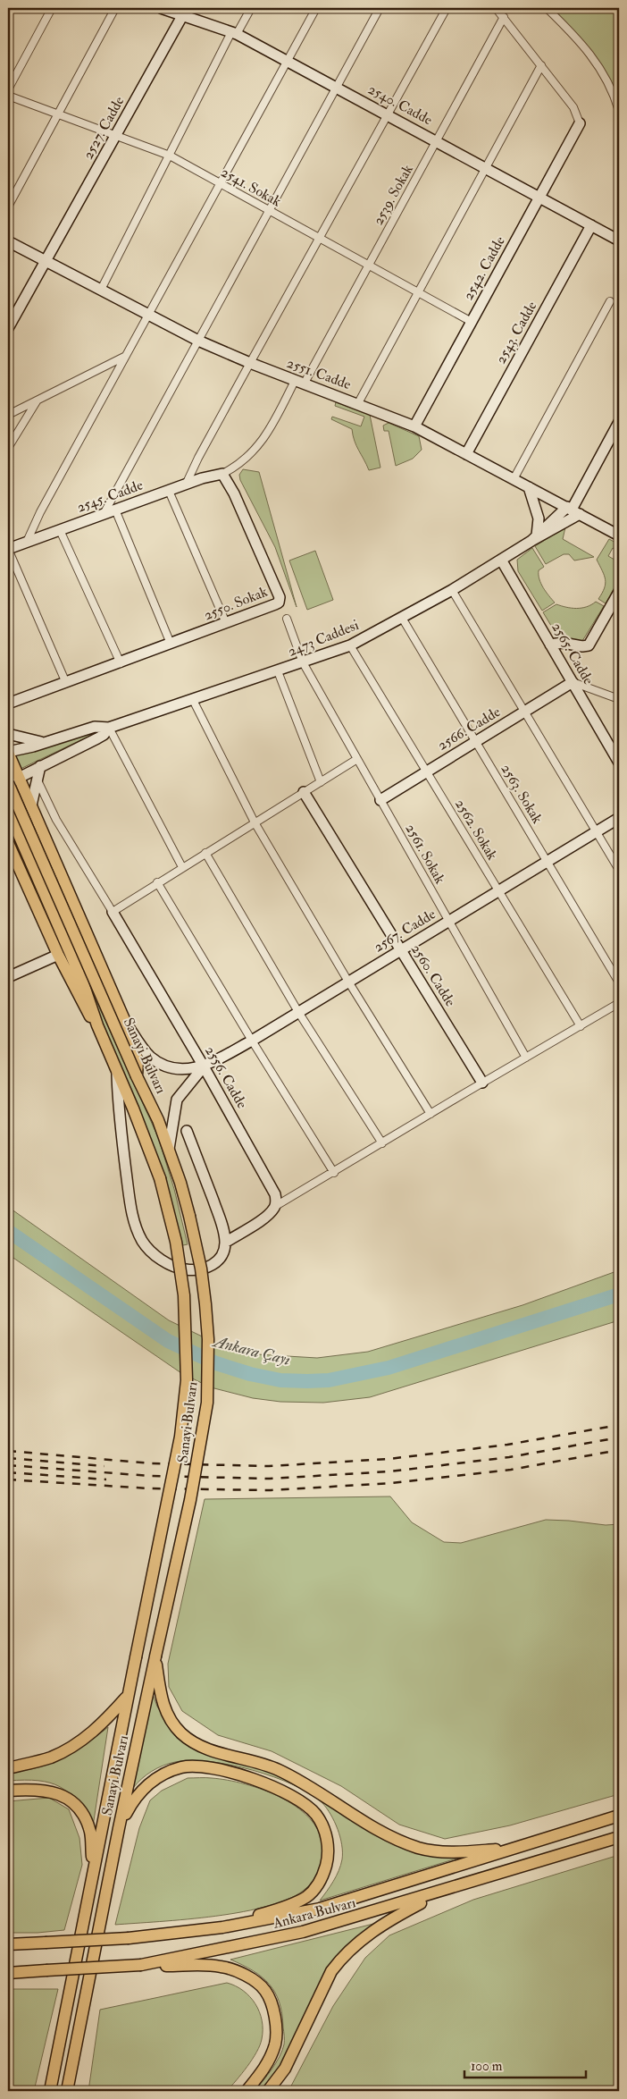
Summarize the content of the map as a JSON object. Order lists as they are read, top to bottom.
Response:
{
  "streets": {
    "main road": ["Sanayi Bulvarı", "Ankara Bulvarı"],
    "street": [
      "2540. Cadde",
      "2527. Cadde",
      "2541. Sokak",
      "2539. Sokak",
      "2542. Cadde",
      "2543. Cadde",
      "2551. Cadde",
      "2545. Cadde",
      "2550. Sokak",
      "2473 Caddesi",
      "2565. Cadde",
      "2566. Cadde",
      "2563. Sokak",
      "2562. Sokak",
      "2561. Sokak",
      "2567. Cadde",
      "2560. Cadde",
      "2556. Cadde"
    ]
  },
  "crossings": [
    ["2540. Cadde", "2527. Cadde"],
    ["2540. Cadde", "2539. Sokak"],
    ["2540. Cadde", "2542. Cadde"],
    ["2540. Cadde", "2543. Cadde"],
    ["2527. Cadde", "2541. Sokak"],
    ["2527. Cadde", "2551. Cadde"],
    ["2541. Sokak", "2539. Sokak"],
    ["2541. Sokak", "2542. Cadde"],
    ["2539. Sokak", "2551. Cadde"],
    ["2542. Cadde", "2551. Cadde"],
    ["2543. Cadde", "2551. Cadde"],
    ["2551. Cadde", "2473 Caddesi"],
    ["2545. Cadde", "2550. Sokak"],
    ["2473 Caddesi", "2565. Cadde"],
    ["2473 Caddesi", "2563. Sokak"],
    ["2473 Caddesi", "2562. Sokak"],
    ["2473 Caddesi", "2561. Sokak"],
    ["2473 Caddesi", "Sanayi Bulvarı"],
    ["2565. Cadde", "2566. Cadde"],
    ["2566. Cadde", "2563. Sokak"],
    ["2566. Cadde", "2562. Sokak"],
    ["2566. Cadde", "2561. Sokak"],
    ["2563. Sokak", "2567. Cadde"],
    ["2562. Sokak", "2567. Cadde"],
    ["2561. Sokak", "2567. Cadde"],
    ["2567. Cadde", "2560. Cadde"],
    ["2567. Cadde", "2556. Cadde"]
  ],
  "water": ["Ankara Çayı"],
  "scale_bar": "100 m"
}
